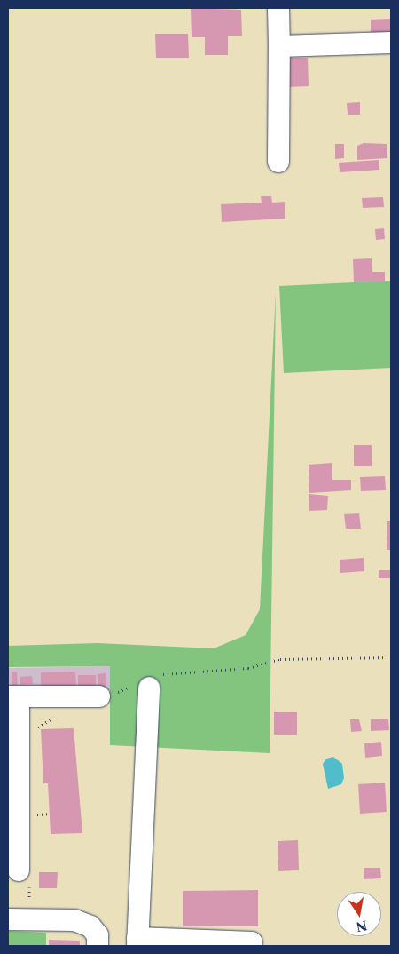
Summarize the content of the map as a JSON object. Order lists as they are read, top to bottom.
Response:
{
  "north": "bottom"
}
